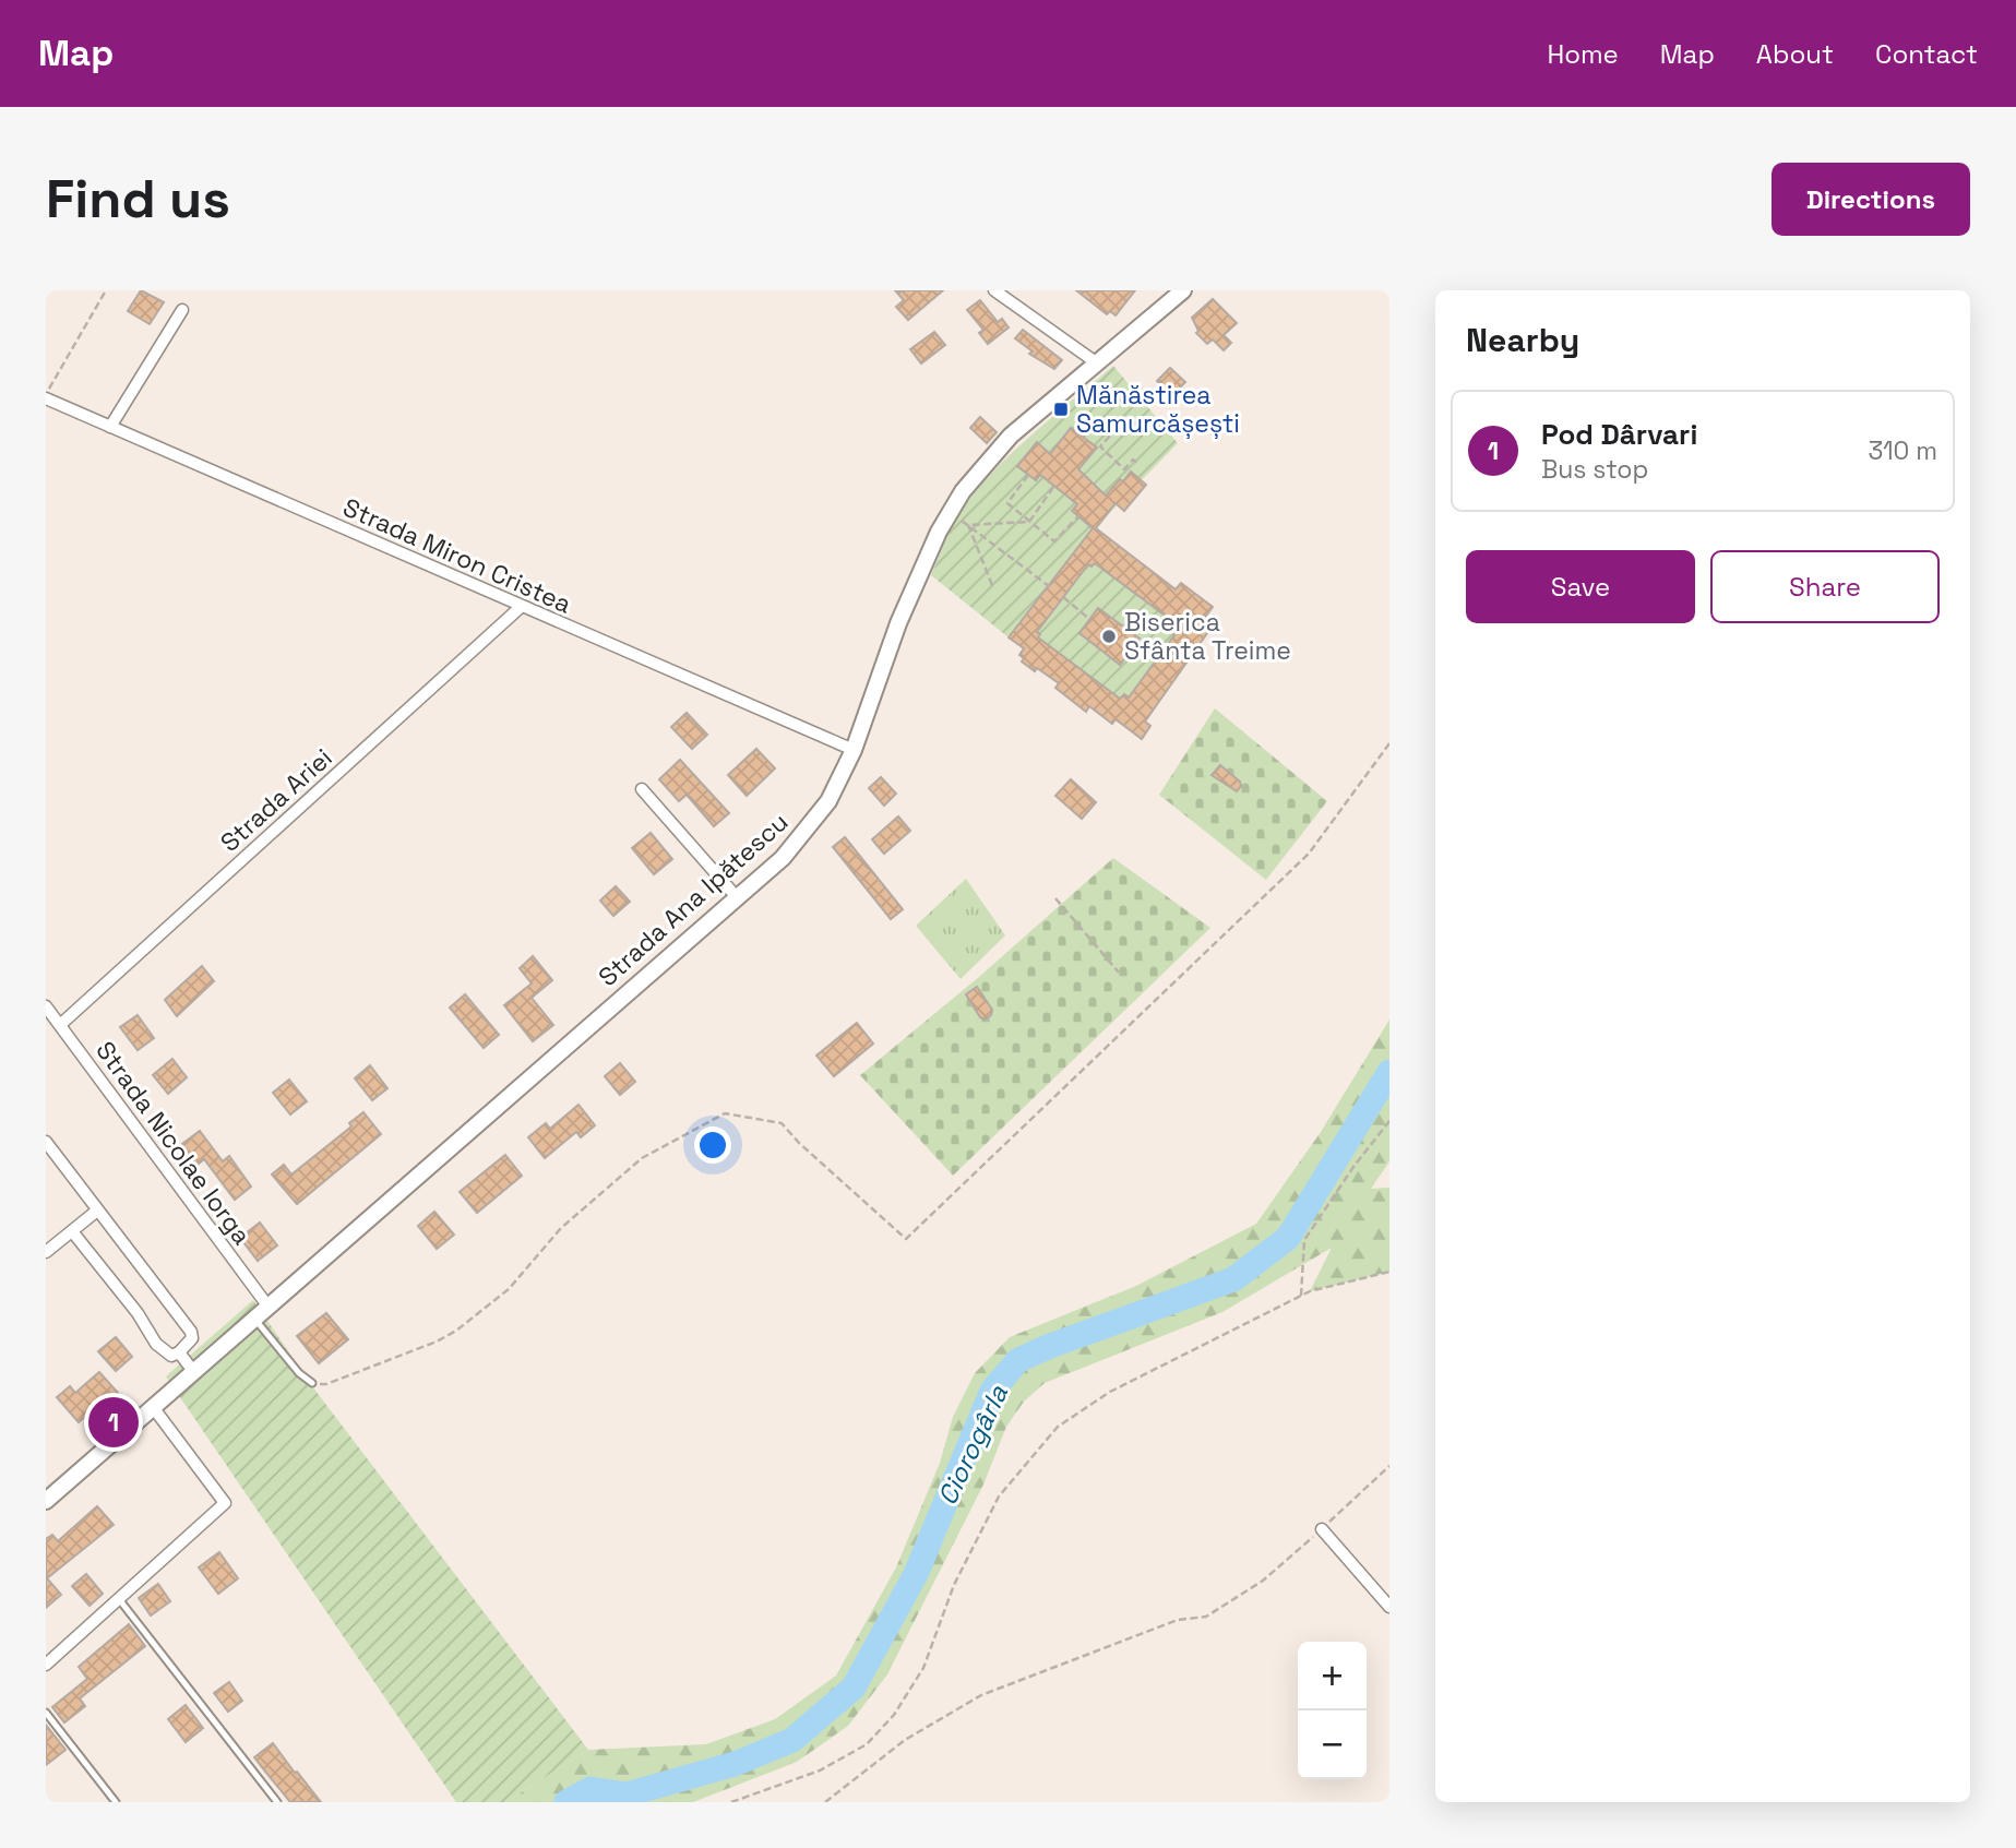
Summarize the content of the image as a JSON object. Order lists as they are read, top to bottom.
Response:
{
  "streets": {
    "main road": ["Strada Ana Ipătescu"],
    "street": ["Strada Miron Cristea", "Strada Ariei", "Strada Nicolae Iorga"]
  },
  "crossings": [
    ["Strada Miron Cristea", "Strada Ariei"],
    ["Strada Miron Cristea", "Strada Ana Ipătescu"],
    ["Strada Ariei", "Strada Nicolae Iorga"],
    ["Strada Ana Ipătescu", "Strada Nicolae Iorga"]
  ],
  "water": ["Ciorogârla"],
  "places": {
    "transit": ["Mănăstirea Samurcășești"],
    "other": ["Biserica Sfânta Treime"]
  },
  "page": {
    "header": "Map",
    "nav": [
      "Home",
      "Map",
      "About",
      "Contact"
    ],
    "buttons": [
      "Directions",
      ["Save", "Share"]
    ],
    "title": "Find us",
    "heading": "Nearby",
    "list": [
      {
        "mark": "1",
        "name": "Pod Dârvari",
        "note": "Bus stop",
        "value": "310 m"
      }
    ],
    "pins": "1",
    "map_buttons": ["+", "−"]
  }
}
